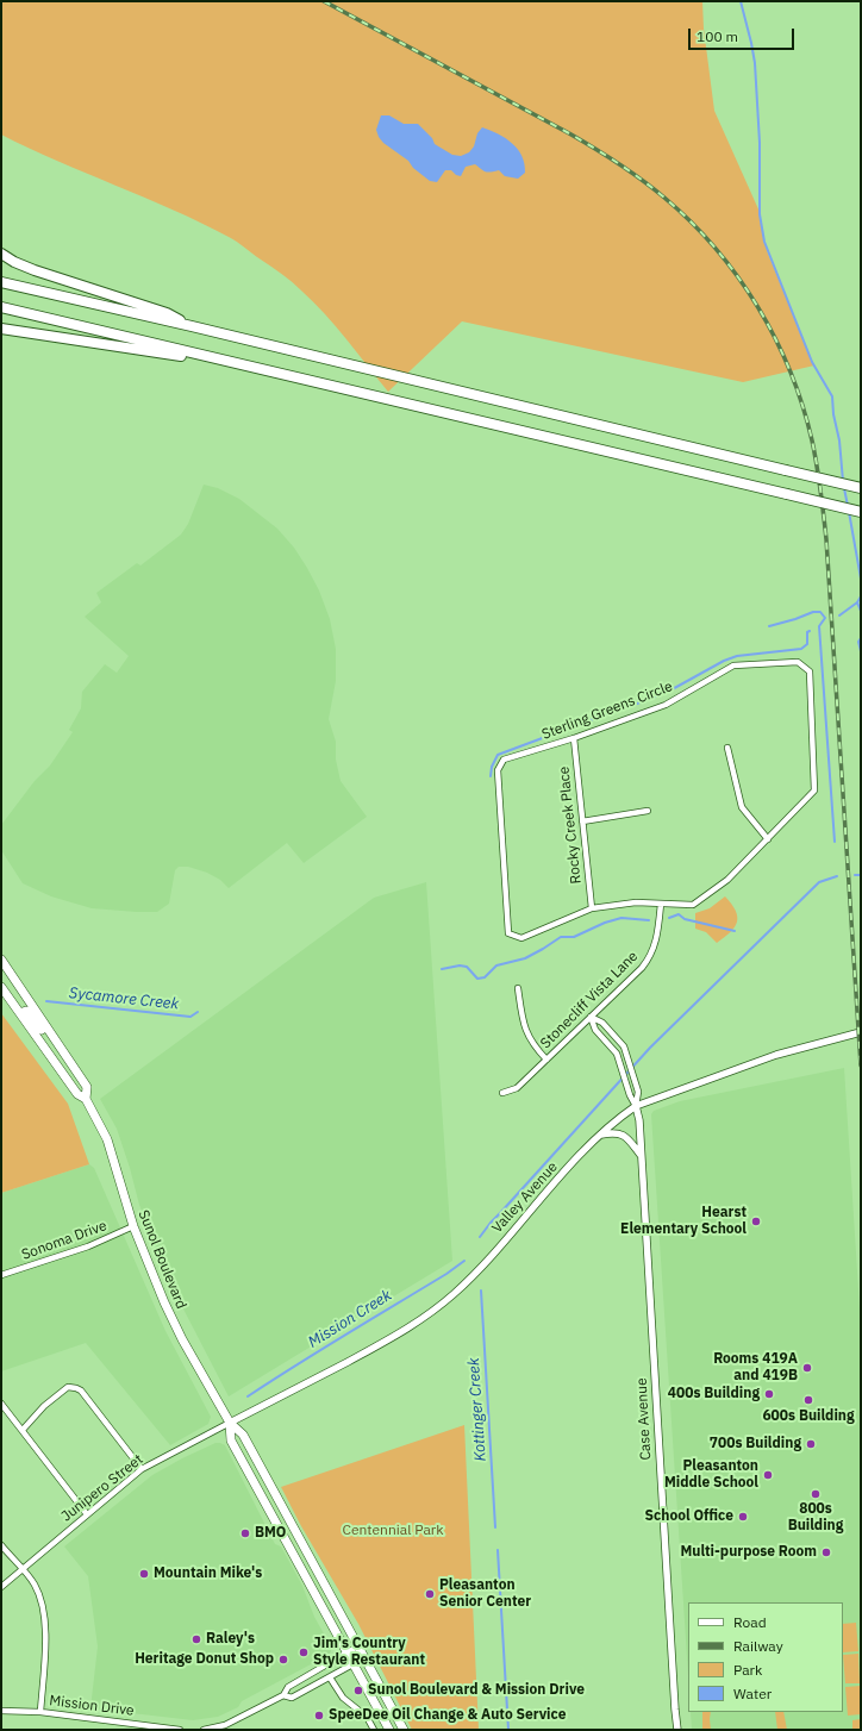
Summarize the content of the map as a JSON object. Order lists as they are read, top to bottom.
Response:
{
  "streets": {
    "main road": ["Sunol Boulevard"],
    "street": [
      "Sterling Greens Circle",
      "Rocky Creek Place",
      "Stonecliff Vista Lane",
      "Valley Avenue",
      "Sonoma Drive",
      "Case Avenue",
      "Junipero Street",
      "Mission Drive"
    ]
  },
  "crossings": [
    ["Sterling Greens Circle", "Rocky Creek Place"],
    ["Sterling Greens Circle", "Stonecliff Vista Lane"],
    ["Stonecliff Vista Lane", "Case Avenue"],
    ["Valley Avenue", "Sunol Boulevard"],
    ["Valley Avenue", "Case Avenue"],
    ["Valley Avenue", "Junipero Street"],
    ["Sonoma Drive", "Sunol Boulevard"],
    ["Sunol Boulevard", "Junipero Street"]
  ],
  "water": ["Sycamore Creek", "Mission Creek", "Kottinger Creek"],
  "parks": ["Centennial Park"],
  "places": [
    "Hearst Elementary School",
    "Rooms 419A and 419B",
    "400s Building",
    "600s Building",
    "700s Building",
    "Pleasanton Middle School",
    "800s Building",
    "School Office",
    "BMO",
    "Multi-purpose Room",
    "Mountain Mike's",
    "Pleasanton Senior Center",
    "Raley's",
    "Jim's Country Style Restaurant",
    "Heritage Donut Shop",
    "Sunol Boulevard & Mission Drive",
    "SpeeDee Oil Change & Auto Service"
  ],
  "legend": [
    "Road",
    "Railway",
    "Park",
    "Water"
  ],
  "scale_bar": "100 m"
}
